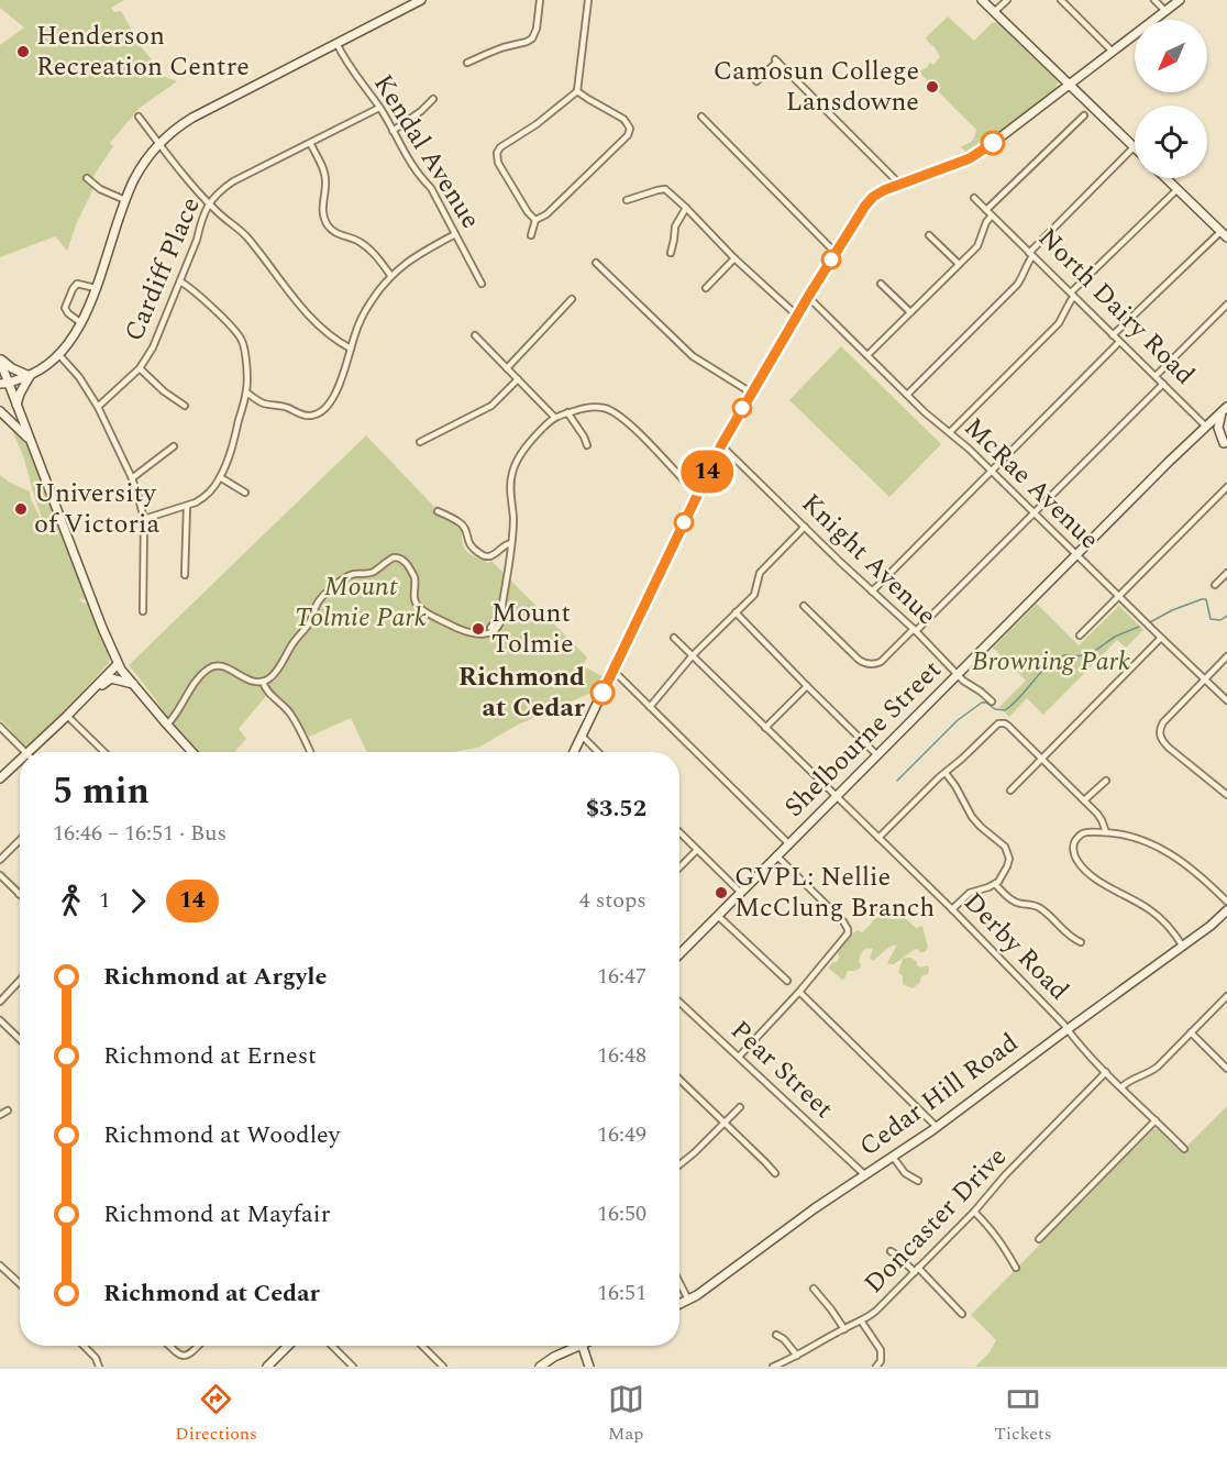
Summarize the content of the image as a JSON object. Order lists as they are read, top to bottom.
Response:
{
  "streets": {
    "main road": ["North Dairy Road", "Shelbourne Street", "Cedar Hill Road"],
    "street": [
      "Kendal Avenue",
      "Cardiff Place",
      "McRae Avenue",
      "Knight Avenue",
      "Derby Road",
      "Pear Street",
      "Doncaster Drive"
    ]
  },
  "crossings": [
    ["Kendal Avenue", "Cardiff Place"],
    ["North Dairy Road", "Shelbourne Street"],
    ["McRae Avenue", "Shelbourne Street"],
    ["Knight Avenue", "Shelbourne Street"],
    ["Shelbourne Street", "Derby Road"],
    ["Derby Road", "Cedar Hill Road"],
    ["Derby Road", "Doncaster Drive"],
    ["Pear Street", "Cedar Hill Road"]
  ],
  "parks": ["Mount Tolmie Park", "Browning Park"],
  "places": [
    "Henderson Recreation Centre",
    "Camosun College Lansdowne",
    "University of Victoria",
    "Mount Tolmie",
    "Richmond at Cedar",
    "GVPL: Nellie McClung Branch"
  ],
  "lines": ["bus line 14"],
  "north": "bottom left",
  "page": {
    "on_map": "14",
    "heading": ["5 min", "16:46 – 16:51 · Bus", "$3.52"],
    "legs": ["1", "14", "4 stops"],
    "list": [
      {
        "name": "Richmond at Argyle",
        "value": "16:47"
      },
      {
        "name": "Richmond at Ernest",
        "value": "16:48"
      },
      {
        "name": "Richmond at Woodley",
        "value": "16:49"
      },
      {
        "name": "Richmond at Mayfair",
        "value": "16:50"
      },
      {
        "name": "Richmond at Cedar",
        "value": "16:51"
      }
    ],
    "tabs": ["Directions", "Map", "Tickets"]
  }
}
